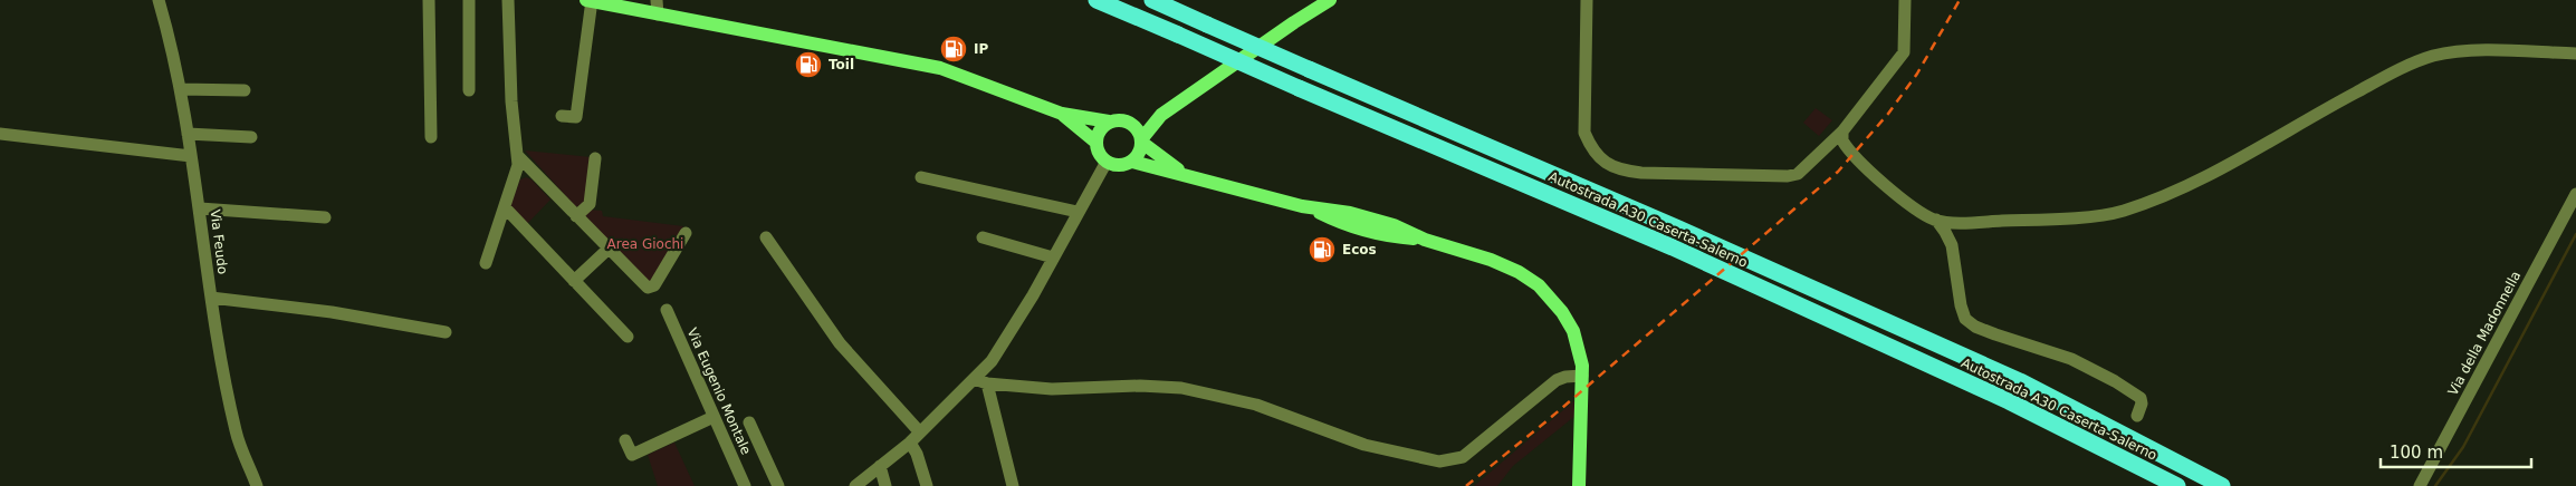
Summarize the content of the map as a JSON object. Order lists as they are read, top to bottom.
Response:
{
  "streets": {
    "highway": ["Autostrada A30 Caserta-Salerno"],
    "street": ["Via Feudo", "Via della Madonnella", "Via Eugenio Montale"]
  },
  "parks": ["Area Giochi"],
  "places": {
    "fuel station": ["IP", "Toil", "Ecos"]
  },
  "scale_bar": "100 m"
}
